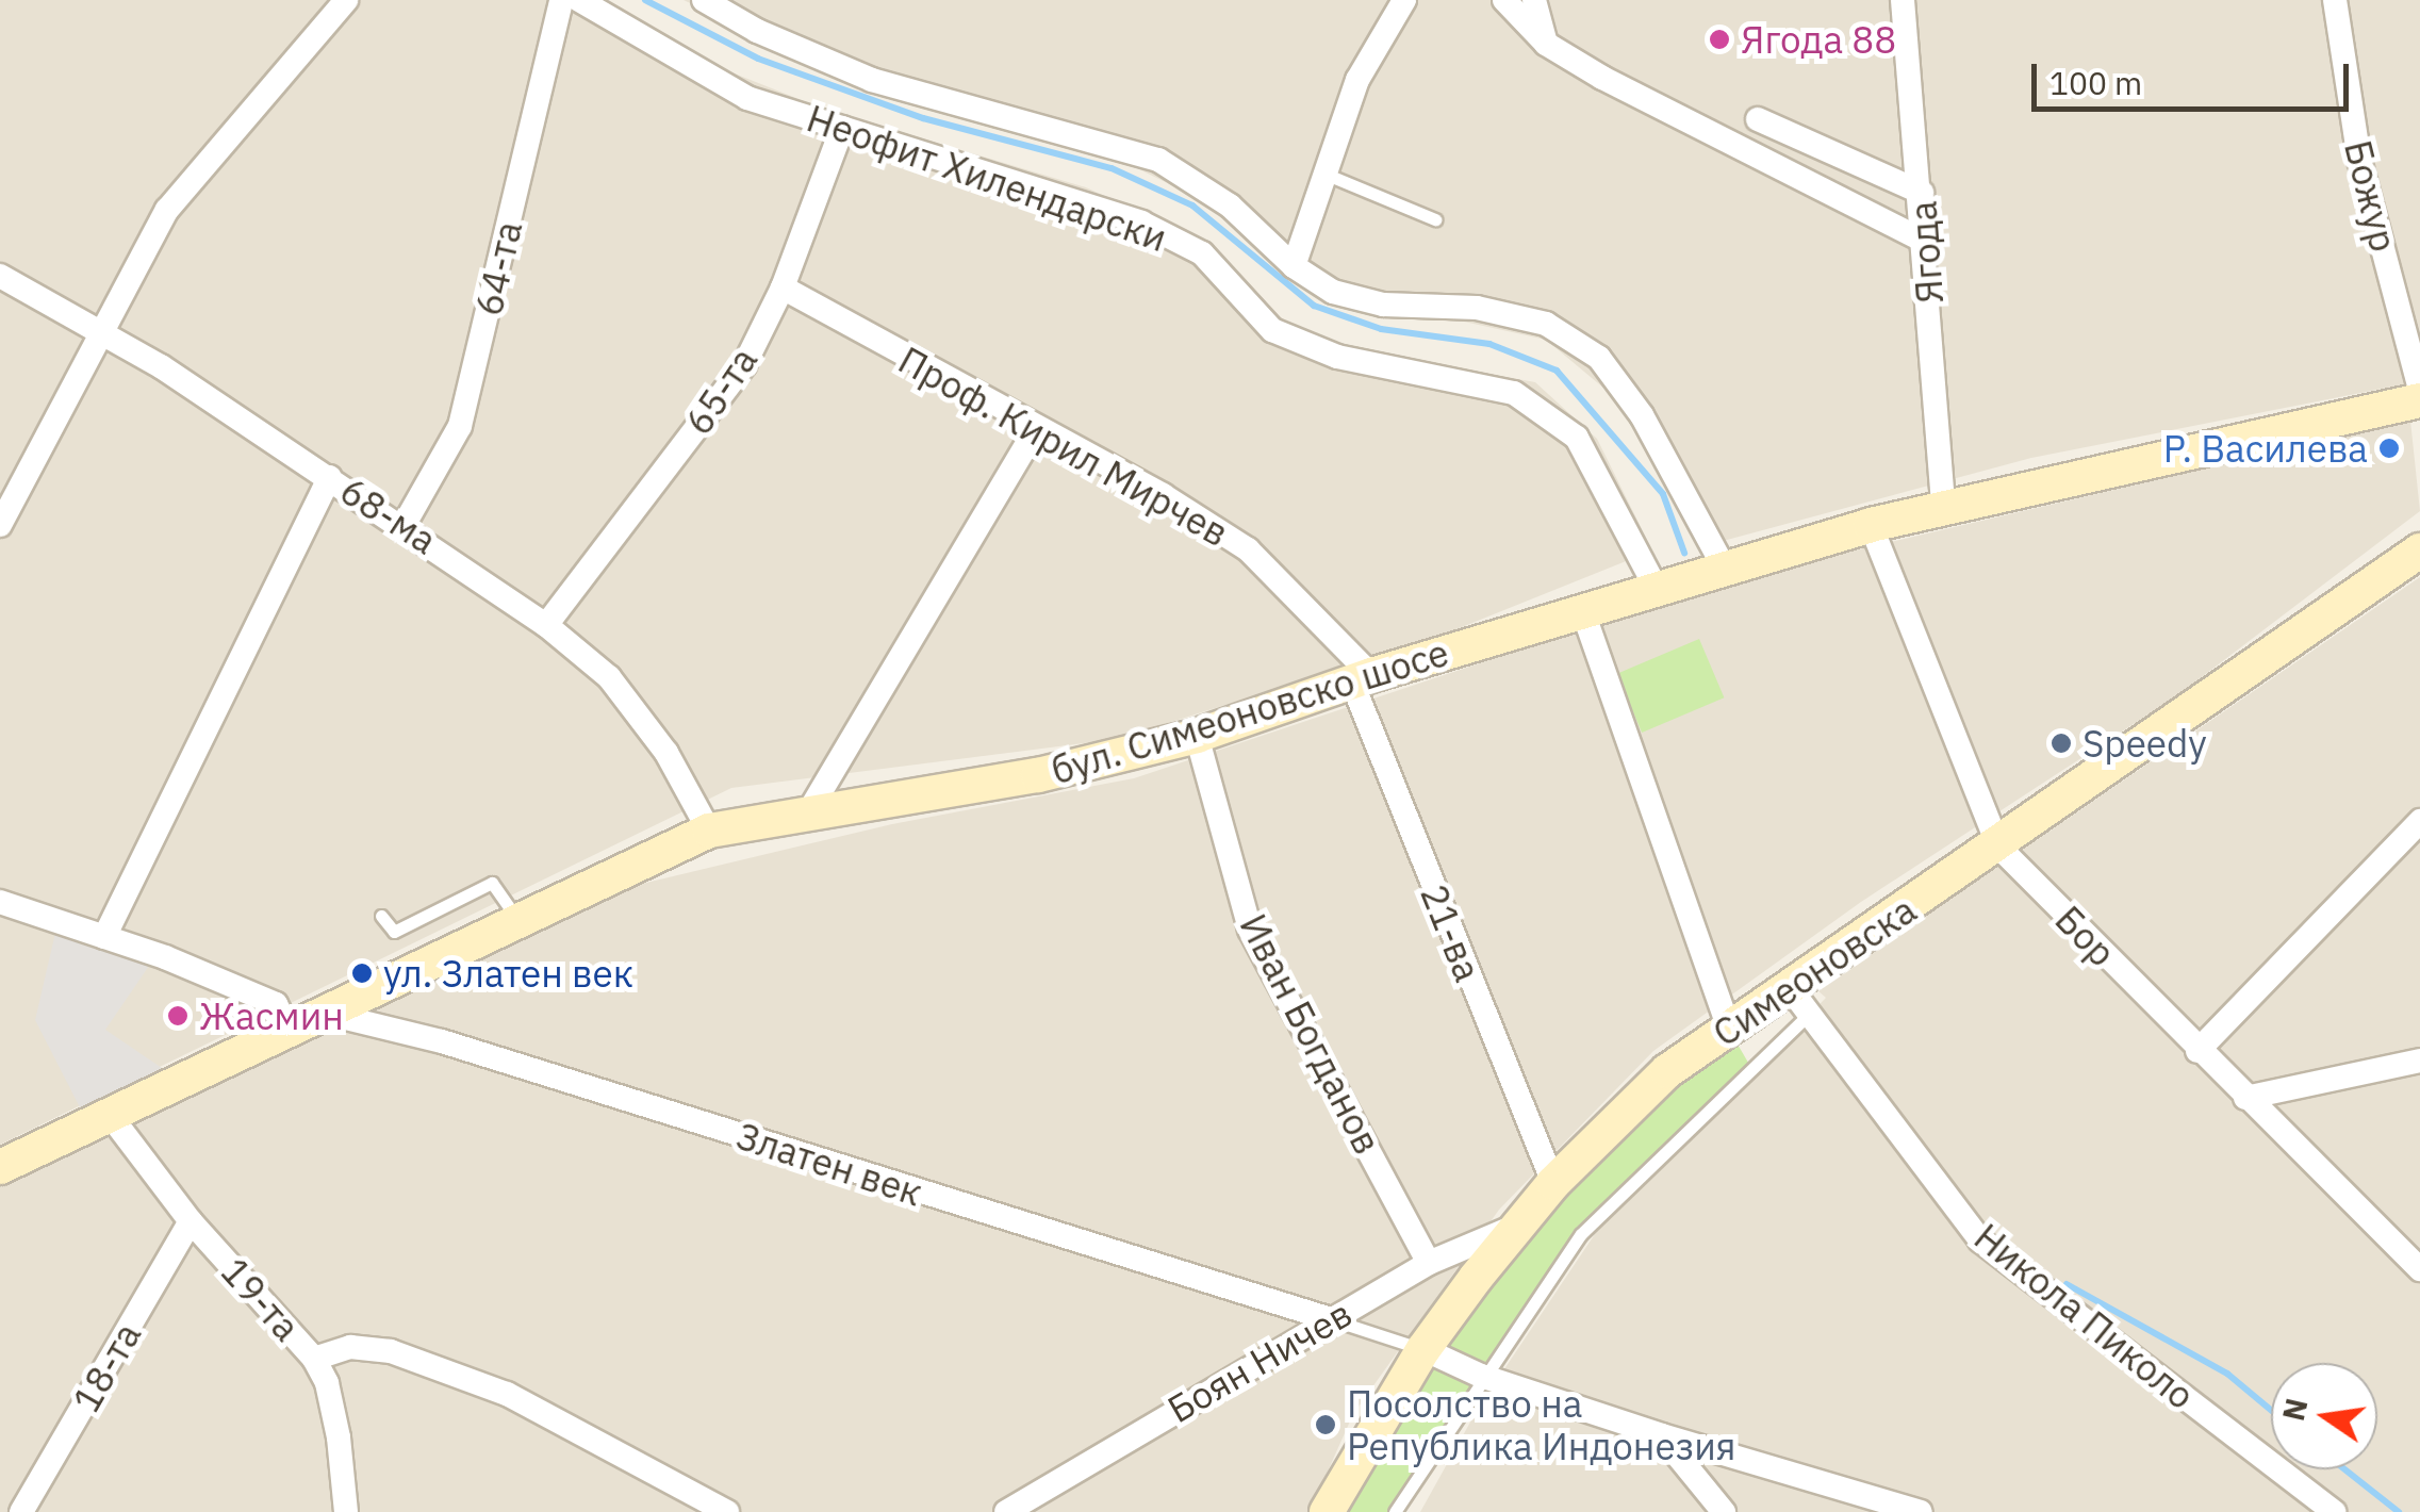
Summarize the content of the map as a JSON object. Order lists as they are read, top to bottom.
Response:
{
  "streets": {
    "street": [
      "Неофит Хилендарски",
      "Божур",
      "Ягода",
      "64-та",
      "65-та",
      "Проф. Кирил Мирчев",
      "68-ма",
      "бул. Симеоновско шосе",
      "21-ва",
      "Бор",
      "Симеоновска",
      "Иван Богданов",
      "Златен век",
      "19-та",
      "Никола Пиколо",
      "Боян Ничев",
      "18-та"
    ]
  },
  "crossings": [
    ["Неофит Хилендарски", "65-та"],
    ["Неофит Хилендарски", "бул. Симеоновско шосе"],
    ["Ягода", "бул. Симеоновско шосе"],
    ["64-та", "68-ма"],
    ["65-та", "Проф. Кирил Мирчев"],
    ["65-та", "68-ма"],
    ["Проф. Кирил Мирчев", "бул. Симеоновско шосе"],
    ["Проф. Кирил Мирчев", "21-ва"],
    ["68-ма", "бул. Симеоновско шосе"],
    ["бул. Симеоновско шосе", "21-ва"],
    ["бул. Симеоновско шосе", "Бор"],
    ["бул. Симеоновско шосе", "Иван Богданов"],
    ["бул. Симеоновско шосе", "Златен век"],
    ["бул. Симеоновско шосе", "19-та"],
    ["21-ва", "Симеоновска"],
    ["Бор", "Симеоновска"],
    ["Симеоновска", "Никола Пиколо"],
    ["Симеоновска", "Боян Ничев"],
    ["Иван Богданов", "Боян Ничев"],
    ["Златен век", "Боян Ничев"],
    ["19-та", "18-та"]
  ],
  "places": [
    "Ягода 88",
    "Р. Василева",
    "Speedy",
    "ул. Златен век",
    "Жасмин",
    "Посолство на Република Индонезия"
  ],
  "scale_bar": "100 m",
  "north": "left"
}
